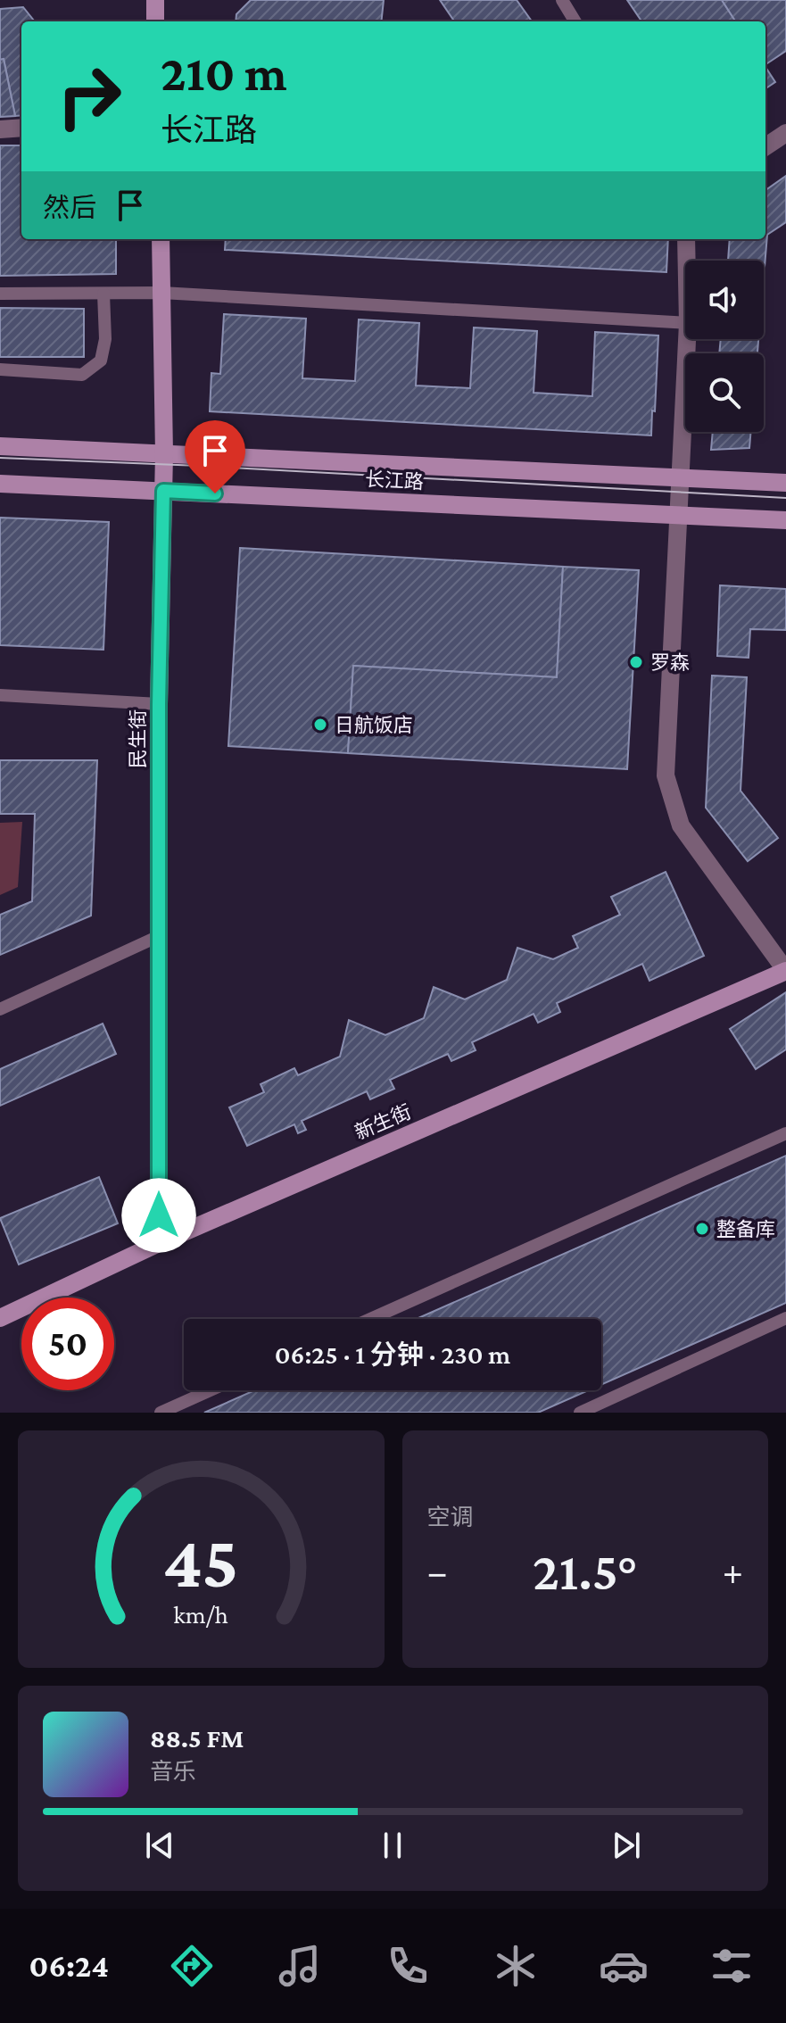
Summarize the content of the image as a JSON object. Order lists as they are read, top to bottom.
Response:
{
  "streets": {
    "main road": ["长江路", "民生街", "新生街"]
  },
  "crossings": [
    ["长江路", "民生街"],
    ["民生街", "新生街"]
  ],
  "places": ["罗森", "日航饭店", "整备库"],
  "page": {
    "turn": ["210 m", "长江路"],
    "then": "然后",
    "limit": "50",
    "trip": "06:25 · 1 分钟 · 230 m",
    "tile": "空调",
    "heat": ["−", "21.5°", "+"],
    "song": ["88.5 FM", "音乐"],
    "tabs": "06:24",
    "gauge": ["45", "km/h"]
  }
}
